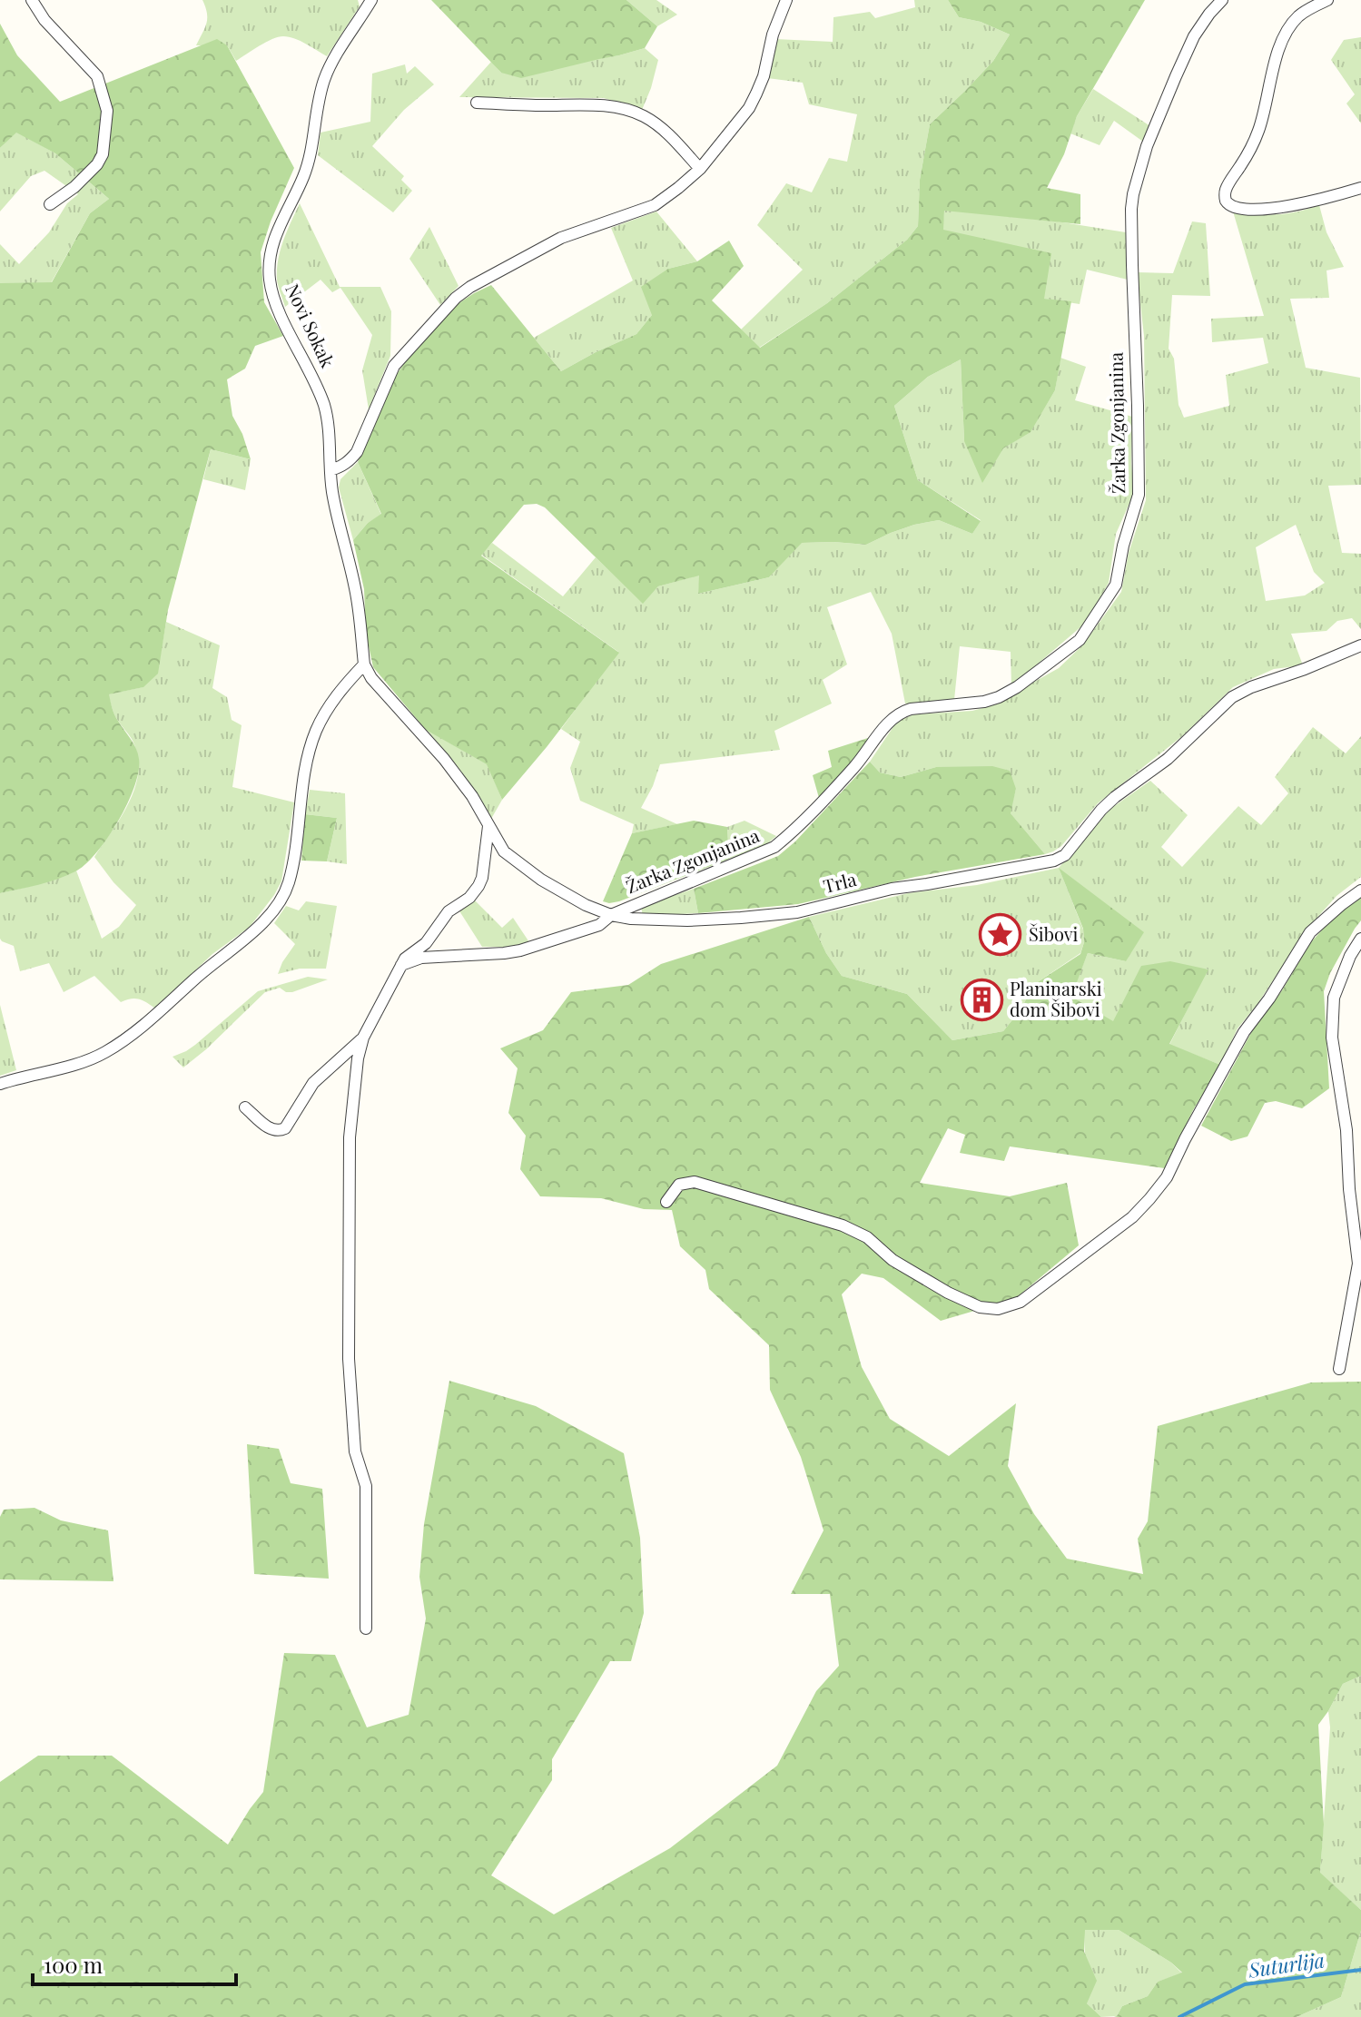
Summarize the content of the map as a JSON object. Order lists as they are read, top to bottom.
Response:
{
  "streets": {
    "street": ["Novi Sokak", "Žarka Zgonjanina", "Trla"]
  },
  "crossings": [
    ["Novi Sokak", "Trla"],
    ["Žarka Zgonjanina", "Trla"]
  ],
  "water": ["Suturlija"],
  "places": {
    "place": ["Šibovi"],
    "building": ["Planinarski dom Šibovi"]
  },
  "scale_bar": "100 m"
}
